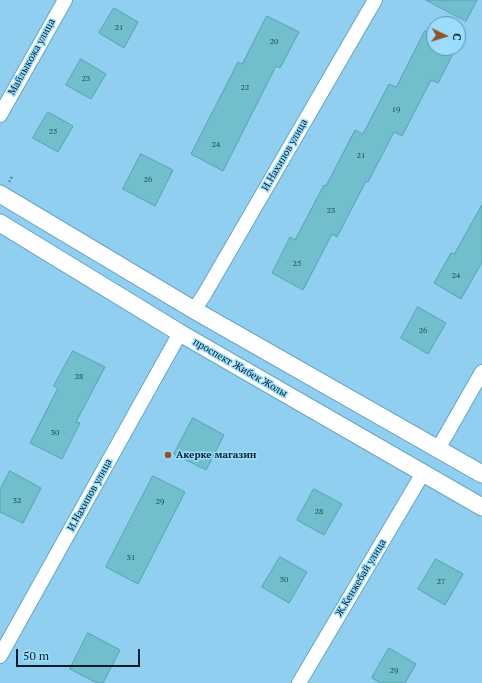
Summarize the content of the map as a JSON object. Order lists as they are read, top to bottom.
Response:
{
  "streets": {
    "street": [
      "Майлыкожа улица",
      "И.Нахипов улица",
      "проспект Жибек Жолы",
      "Ж.Кенжебай улица"
    ]
  },
  "crossings": [
    ["И.Нахипов улица", "проспект Жибек Жолы"],
    ["проспект Жибек Жолы", "Ж.Кенжебай улица"]
  ],
  "places": ["Акерке магазин"],
  "house_numbers": [
    "21",
    "20",
    "23",
    "22",
    "19",
    "25",
    "24",
    "21",
    "26",
    "23",
    "25",
    "24",
    "26",
    "28",
    "30",
    "32",
    "29",
    "28",
    "31",
    "30",
    "27",
    "29"
  ],
  "scale_bar": "50 m",
  "north": "right"
}
